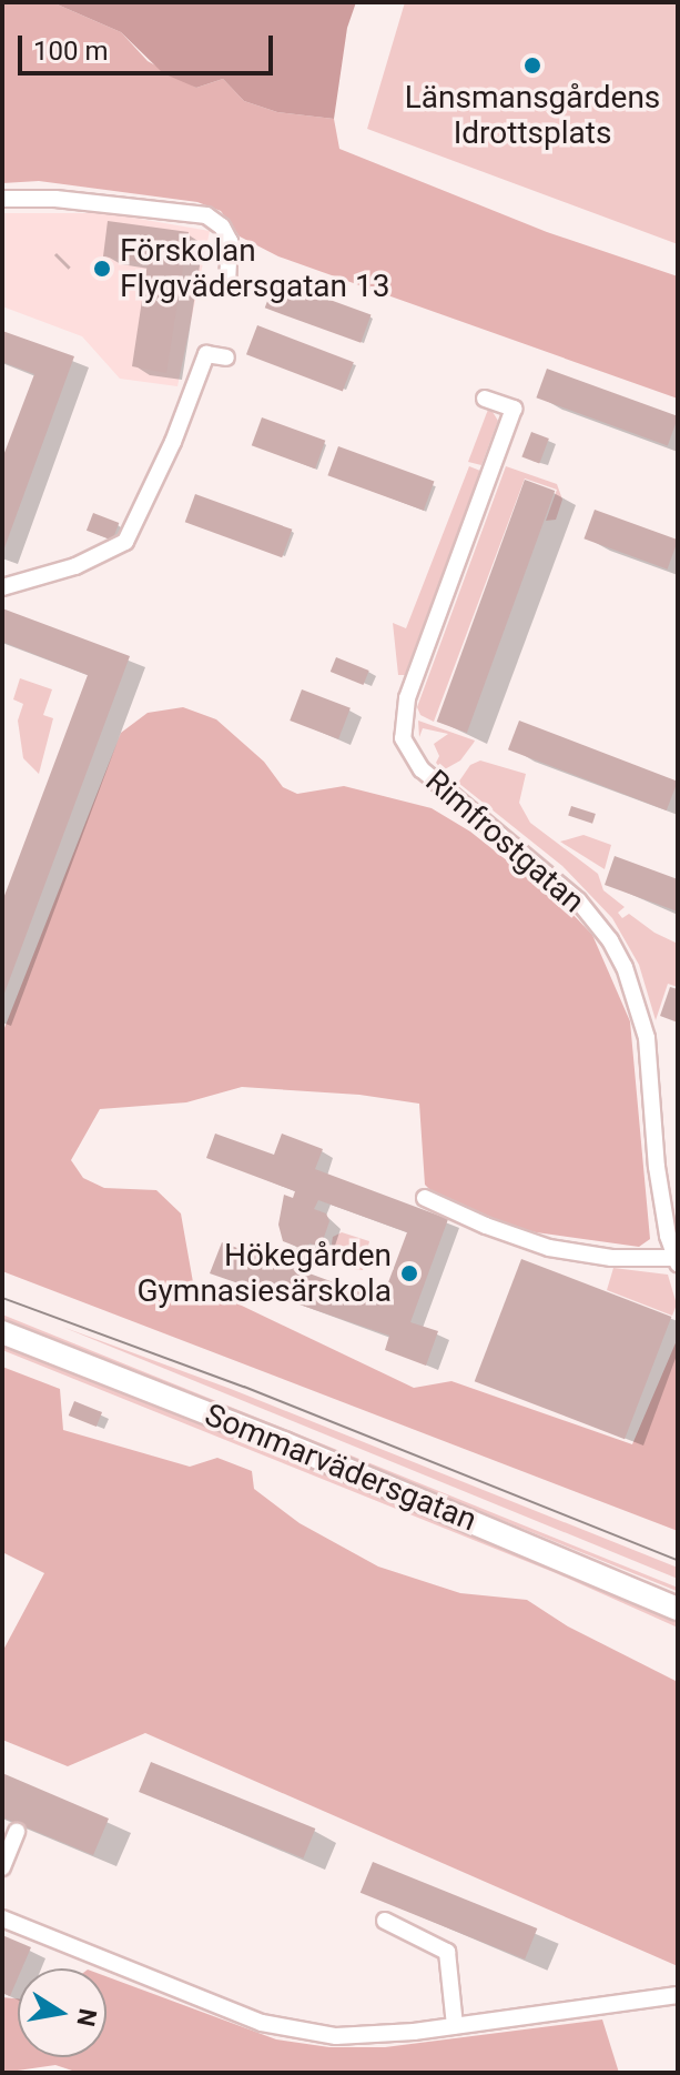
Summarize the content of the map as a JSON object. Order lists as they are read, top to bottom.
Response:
{
  "streets": {
    "street": ["Rimfrostgatan", "Sommarvädersgatan"]
  },
  "places": ["Länsmansgårdens Idrottsplats", "Förskolan Flygvädersgatan 13", "Hökegården Gymnasiesärskola"],
  "scale_bar": "100 m",
  "north": "right"
}
